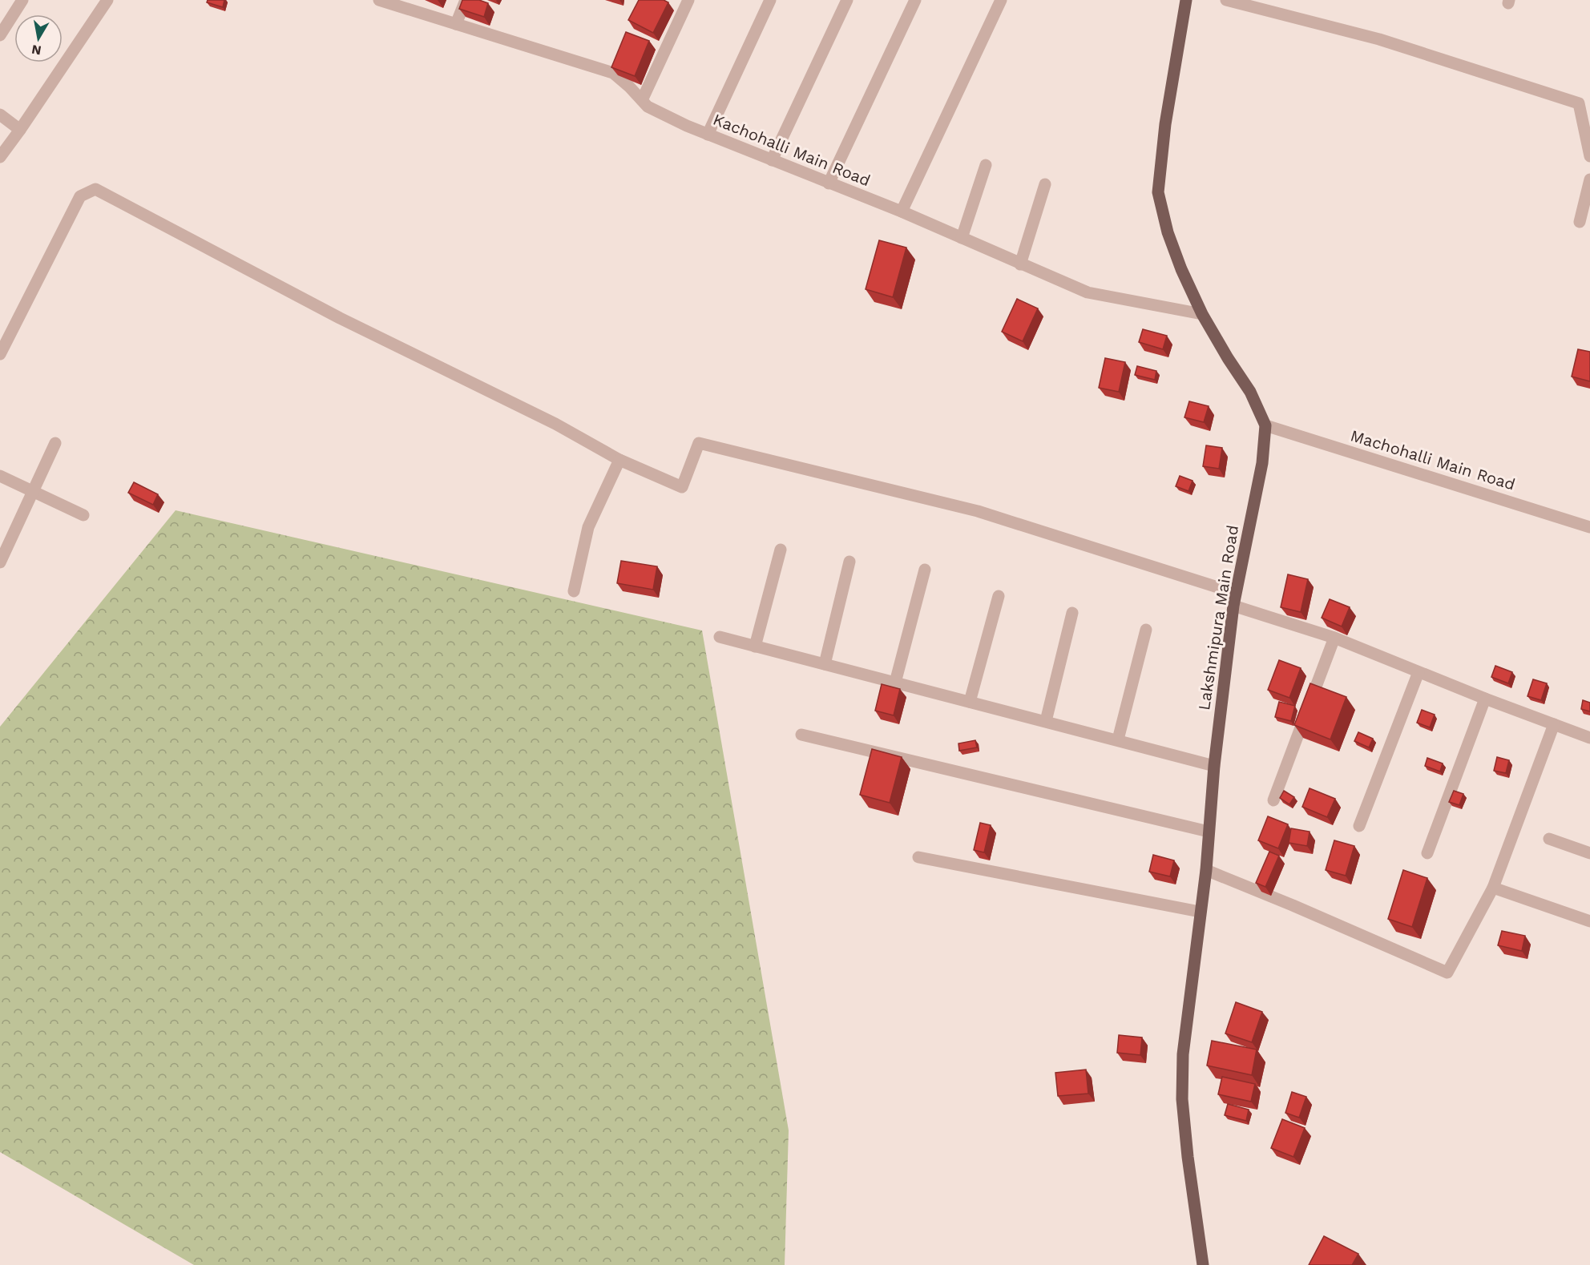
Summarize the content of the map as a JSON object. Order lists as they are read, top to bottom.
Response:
{
  "streets": {
    "main road": ["Lakshmipura Main Road"],
    "street": ["Kachohalli Main Road", "Machohalli Main Road"]
  },
  "crossings": [
    ["Kachohalli Main Road", "Lakshmipura Main Road"],
    ["Machohalli Main Road", "Lakshmipura Main Road"]
  ],
  "north": "bottom"
}
